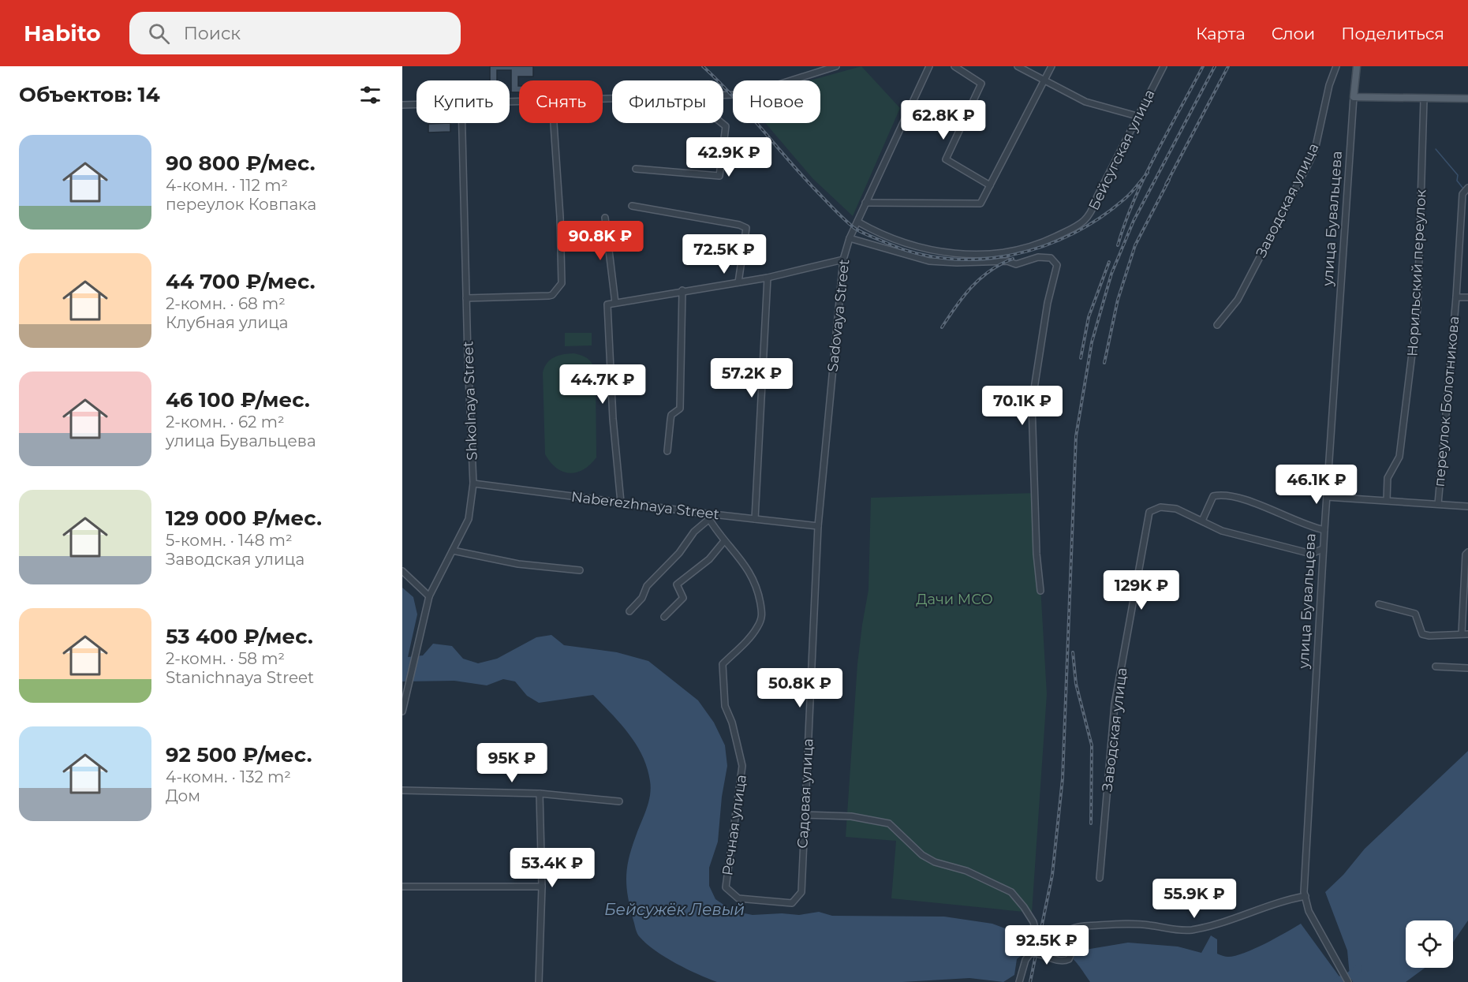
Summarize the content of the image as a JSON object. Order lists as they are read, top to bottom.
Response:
{
  "streets": {
    "main road": ["улица Бувальцева"],
    "street": [
      "Бейсугская улица",
      "Заводская улица",
      "Норильский переулок",
      "Sadovaya Street",
      "Shkolnaya Street",
      "переулок Болотникова",
      "Naberezhnaya Street",
      "Садовая улица",
      "Речная улица"
    ]
  },
  "crossings": [
    ["Бейсугская улица", "Sadovaya Street"],
    ["Заводская улица", "улица Бувальцева"],
    ["Sadovaya Street", "Naberezhnaya Street"],
    ["Sadovaya Street", "Садовая улица"],
    ["Shkolnaya Street", "Naberezhnaya Street"],
    ["Naberezhnaya Street", "Садовая улица"],
    ["Naberezhnaya Street", "Речная улица"],
    ["Садовая улица", "Речная улица"]
  ],
  "water": ["Бейсужёк Левый"],
  "parks": ["Дачи МСО"],
  "page": {
    "header": "Habito",
    "search": "Поиск",
    "nav": ["Карта", "Слои", "Поделиться"],
    "heading": "Объектов: 14",
    "chip": [
      "Купить",
      "Снять",
      "Фильтры",
      "Новое"
    ],
    "price": [
      "62.8K ₽",
      "42.9K ₽",
      "90.8K ₽",
      "72.5K ₽",
      "57.2K ₽",
      "44.7K ₽",
      "70.1K ₽",
      "46.1K ₽",
      "129K ₽",
      "50.8K ₽",
      "95K ₽",
      "53.4K ₽",
      "55.9K ₽",
      "92.5K ₽"
    ],
    "list": [
      {
        "name": "90 800 ₽/мес.",
        "note": "4-комн. · 112 m² · переулок Ковпака"
      },
      {
        "name": "44 700 ₽/мес.",
        "note": "2-комн. · 68 m² · Клубная улица"
      },
      {
        "name": "46 100 ₽/мес.",
        "note": "2-комн. · 62 m² · улица Бувальцева"
      },
      {
        "name": "129 000 ₽/мес.",
        "note": "5-комн. · 148 m² · Заводская улица"
      },
      {
        "name": "53 400 ₽/мес.",
        "note": "2-комн. · 58 m² · Stanichnaya Street"
      },
      {
        "name": "92 500 ₽/мес.",
        "note": "4-комн. · 132 m² · Дом"
      }
    ]
  }
}
